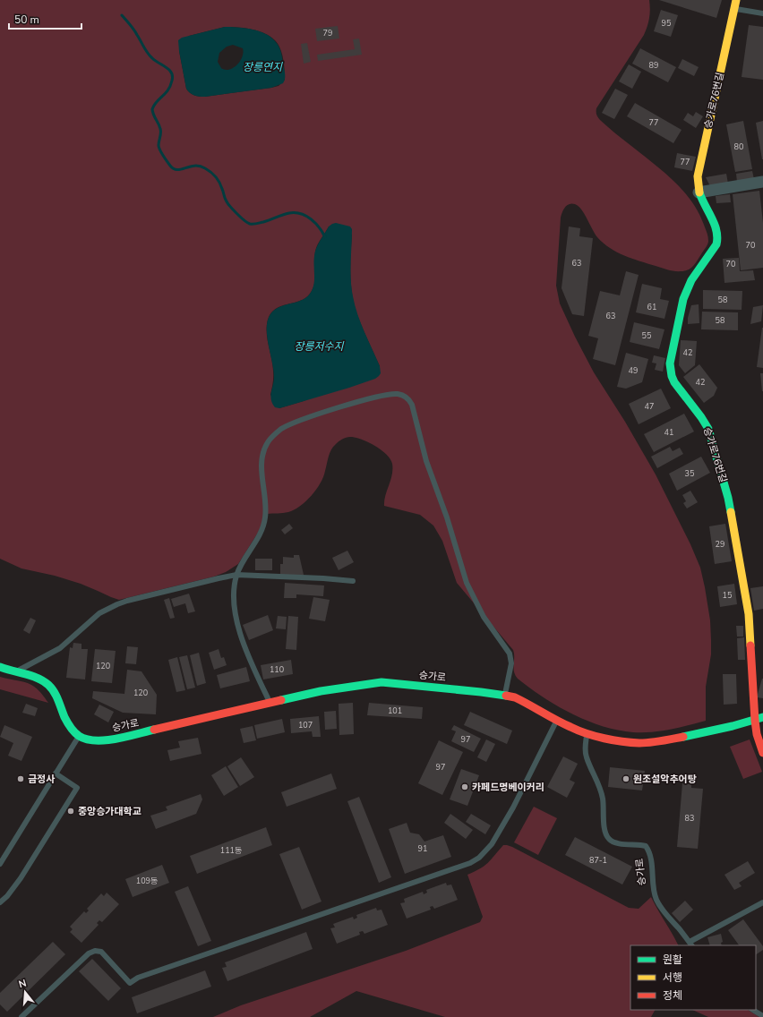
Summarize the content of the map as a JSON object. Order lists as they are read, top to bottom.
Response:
{
  "streets": {
    "street": ["승가로76번길", "승가로"]
  },
  "crossings": [
    ["승가로76번길", "승가로"]
  ],
  "water": ["장릉연지", "장릉저수지"],
  "places": [
    "금정사",
    "원조설악추어탕",
    "카페드명베이커리",
    "중앙승가대학교"
  ],
  "house_numbers": [
    "95",
    "79",
    "89",
    "77",
    "80",
    "77",
    "70",
    "63",
    "70",
    "58",
    "61",
    "63",
    "58",
    "55",
    "42",
    "49",
    "42",
    "47",
    "41",
    "35",
    "29",
    "15",
    "120",
    "110",
    "120",
    "101",
    "107",
    "97",
    "97",
    "83",
    "91",
    "111동",
    "87-1",
    "109동"
  ],
  "legend": ["원활", "서행", "정체"],
  "scale_bar": "50 m",
  "north": "top"
}
